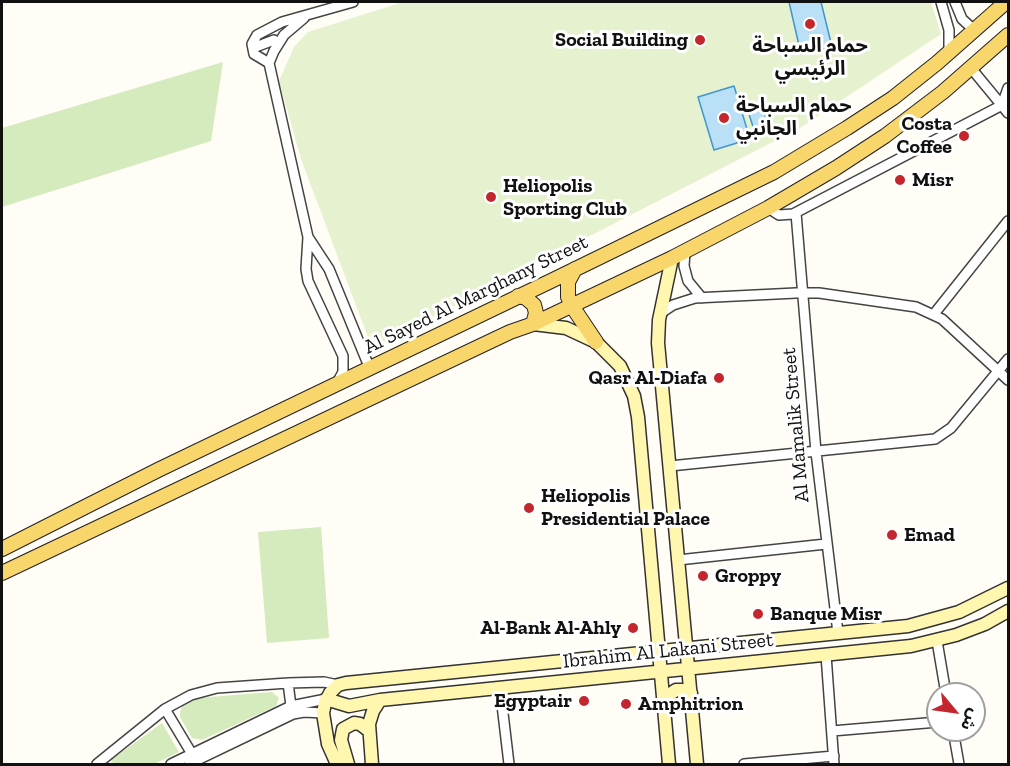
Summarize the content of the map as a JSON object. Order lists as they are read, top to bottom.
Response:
{
  "streets": {
    "main road": ["Al Sayed Al Marghany Street", "Ibrahim Al Lakani Street"],
    "street": ["Al Mamalik Street"]
  },
  "crossings": [
    ["Al Mamalik Street", "Ibrahim Al Lakani Street"]
  ],
  "places": [
    "حمام السباحة الرئيسي",
    "Social Building",
    "حمام السباحة الجانبي",
    "Costa Coffee",
    "Misr",
    "Heliopolis Sporting Club",
    "Qasr Al-Diafa",
    "Heliopolis Presidential Palace",
    "Emad",
    "Groppy",
    "Banque Misr",
    "Al-Bank Al-Ahly",
    "Egyptair",
    "Amphitrion"
  ],
  "north": "bottom right"
}
